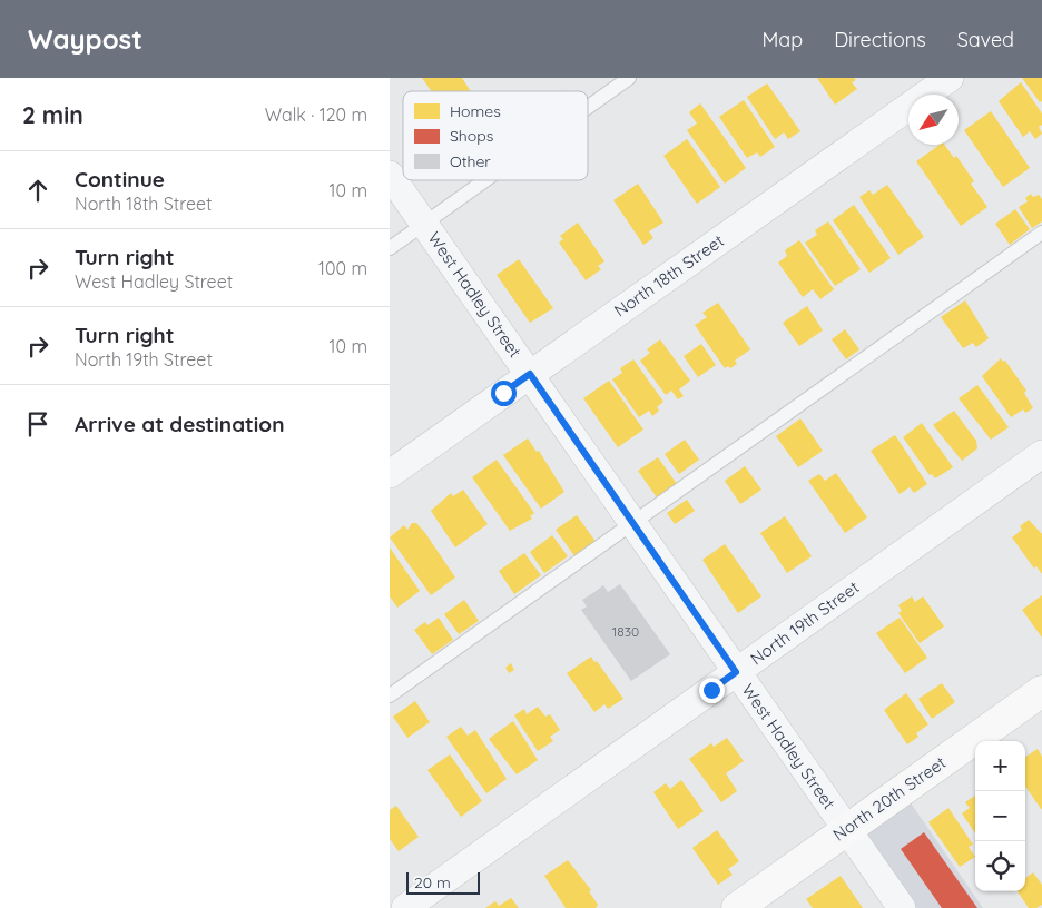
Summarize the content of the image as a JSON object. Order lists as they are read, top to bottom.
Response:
{
  "streets": {
    "main road": ["North 20th Street"],
    "street": ["North 18th Street", "West Hadley Street", "North 19th Street"]
  },
  "crossings": [
    ["North 18th Street", "West Hadley Street"],
    ["West Hadley Street", "North 19th Street"],
    ["West Hadley Street", "North 20th Street"]
  ],
  "house_numbers": ["1830"],
  "legend": ["Homes", "Shops", "Other"],
  "scale_bar": "20 m",
  "north": "bottom left",
  "page": {
    "header": "Waypost",
    "nav": ["Map", "Directions", "Saved"],
    "heading": ["2 min", "Walk · 120 m"],
    "list": [
      ["Continue", "North 18th Street", "10 m"],
      ["Turn right", "West Hadley Street", "100 m"],
      ["Turn right", "North 19th Street", "10 m"],
      "Arrive at destination"
    ],
    "map_buttons": ["+", "−"],
    "scale": "20 m"
  }
}
